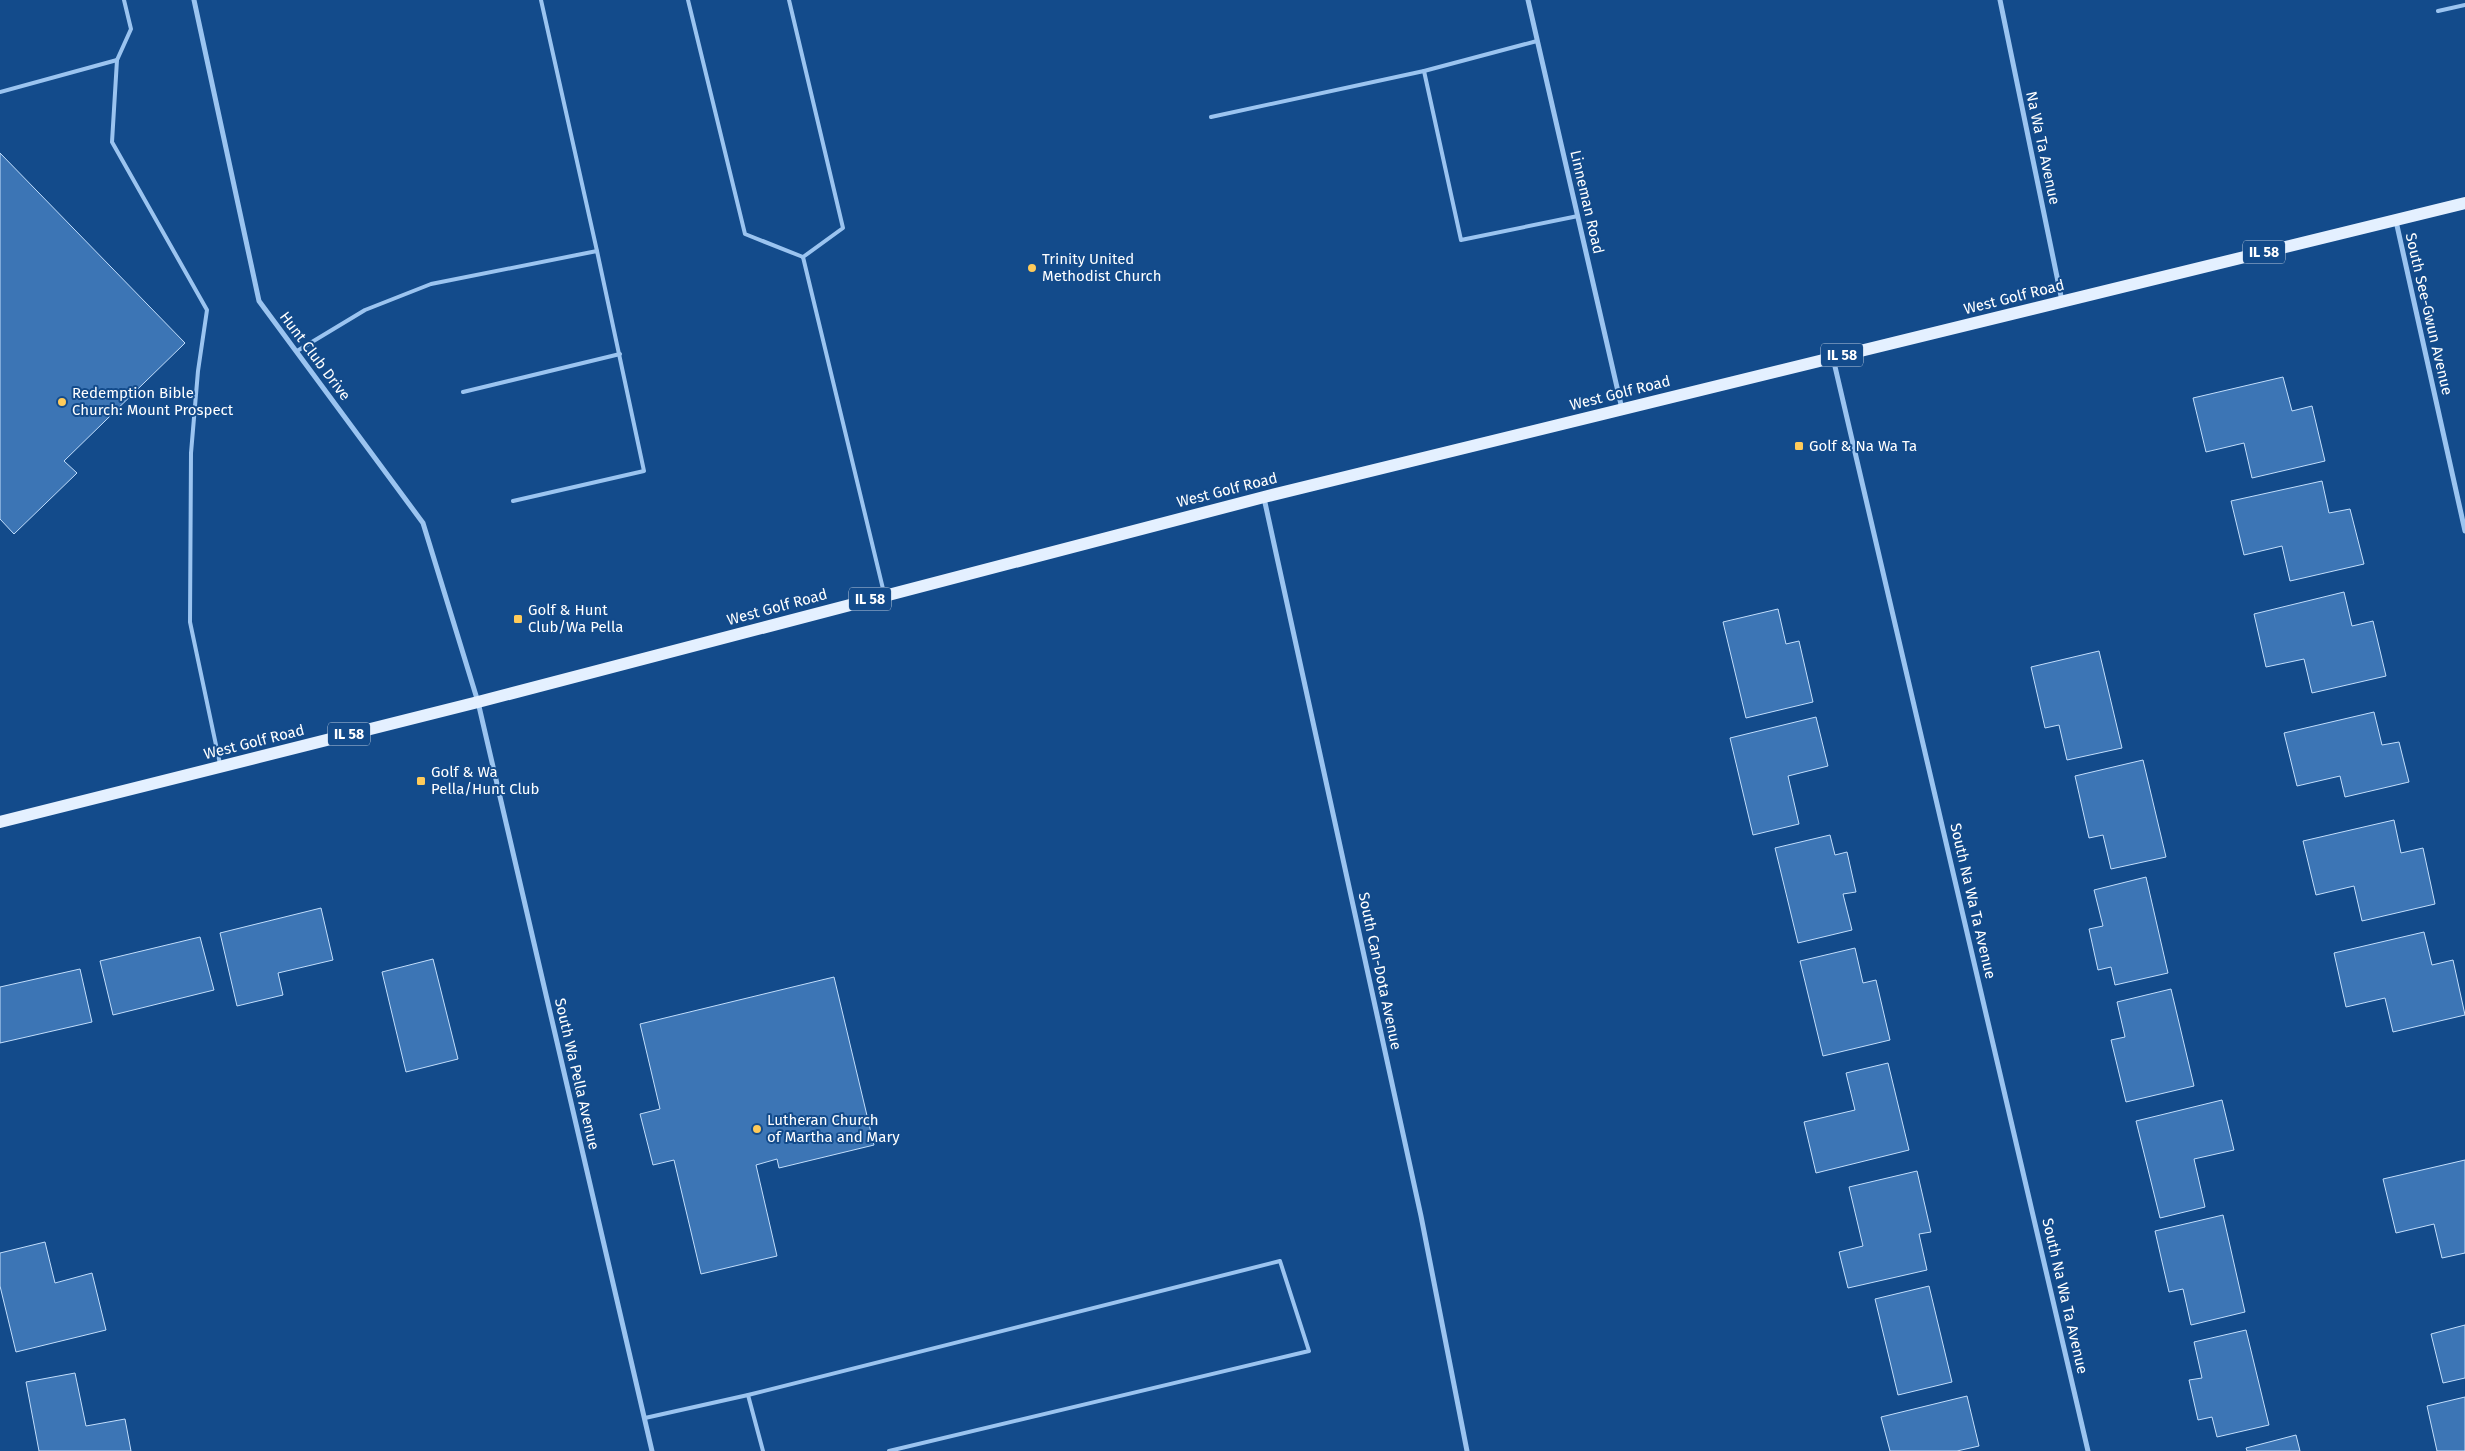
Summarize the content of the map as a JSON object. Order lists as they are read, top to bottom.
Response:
{
  "streets": {
    "main road": ["IL 58", "West Golf Road"],
    "street": [
      "Na Wa Ta Avenue",
      "Linneman Road",
      "South See-Gwun Avenue",
      "Hunt Club Drive",
      "South Na Wa Ta Avenue",
      "South Can-Dota Avenue",
      "South Wa Pella Avenue"
    ]
  },
  "crossings": [
    ["Na Wa Ta Avenue", "West Golf Road"],
    ["Linneman Road", "West Golf Road"],
    ["West Golf Road", "South See-Gwun Avenue"],
    ["West Golf Road", "Hunt Club Drive"],
    ["West Golf Road", "South Na Wa Ta Avenue"],
    ["West Golf Road", "South Can-Dota Avenue"],
    ["West Golf Road", "South Wa Pella Avenue"],
    ["Hunt Club Drive", "South Wa Pella Avenue"]
  ],
  "places": {
    "other": ["Trinity United Methodist Church", "Redemption Bible Church: Mount Prospect", "Lutheran Church of Martha and Mary"],
    "transit": ["Golf & Na Wa Ta", "Golf & Hunt Club/Wa Pella", "Golf & Wa Pella/Hunt Club"]
  }
}
